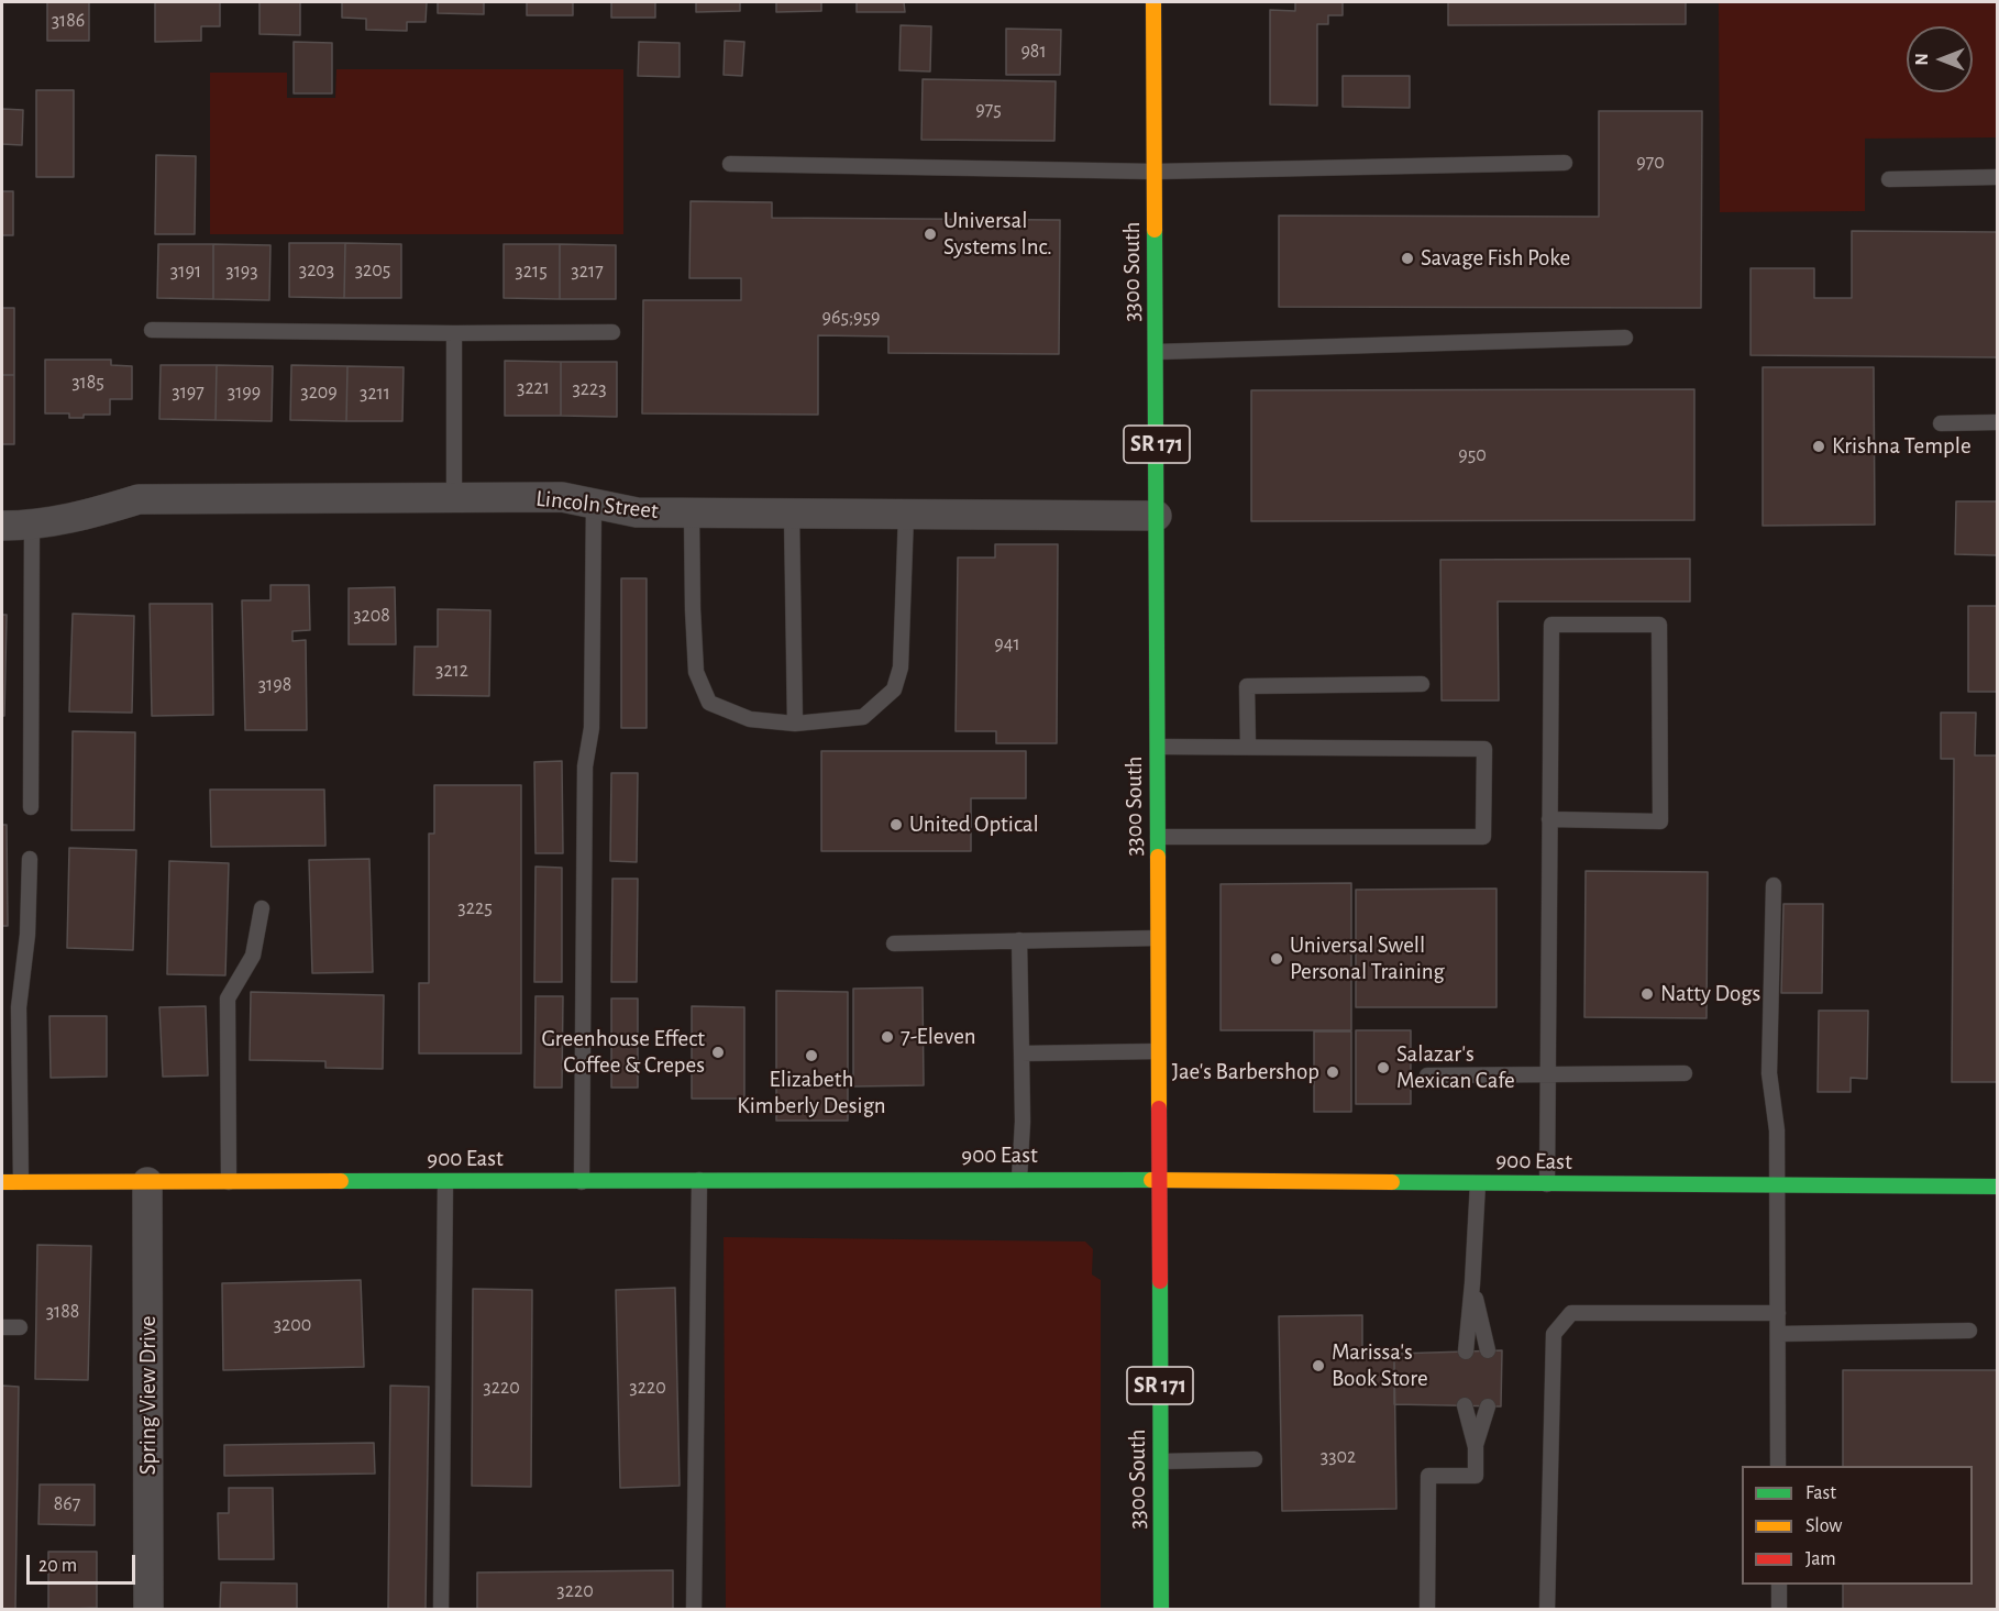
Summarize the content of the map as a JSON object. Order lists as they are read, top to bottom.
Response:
{
  "streets": {
    "main road": ["3300 South", "SR 171", "900 East"],
    "street": ["Lincoln Street", "Spring View Drive"]
  },
  "crossings": [
    ["3300 South", "Lincoln Street"],
    ["3300 South", "900 East"],
    ["900 East", "Spring View Drive"]
  ],
  "places": [
    "Universal Systems Inc.",
    "Savage Fish Poke",
    "Krishna Temple",
    "United Optical",
    "Universal Swell Personal Training",
    "Natty Dogs",
    "7-Eleven",
    "Greenhouse Effect Coffee & Crepes",
    "Elizabeth Kimberly Design",
    "Salazar's Mexican Cafe",
    "Jae's Barbershop",
    "Marissa's Book Store"
  ],
  "house_numbers": [
    "3186",
    "981",
    "975",
    "970",
    "3203",
    "3205",
    "3191",
    "3193",
    "3215",
    "3217",
    "965;959",
    "3185",
    "3221",
    "3223",
    "3197",
    "3199",
    "3209",
    "3211",
    "950",
    "3208",
    "941",
    "3212",
    "3198",
    "3225",
    "3188",
    "3200",
    "3220",
    "3220",
    "3302",
    "867",
    "3220"
  ],
  "legend": ["Fast", "Slow", "Jam"],
  "scale_bar": "20 m",
  "north": "left"
}
